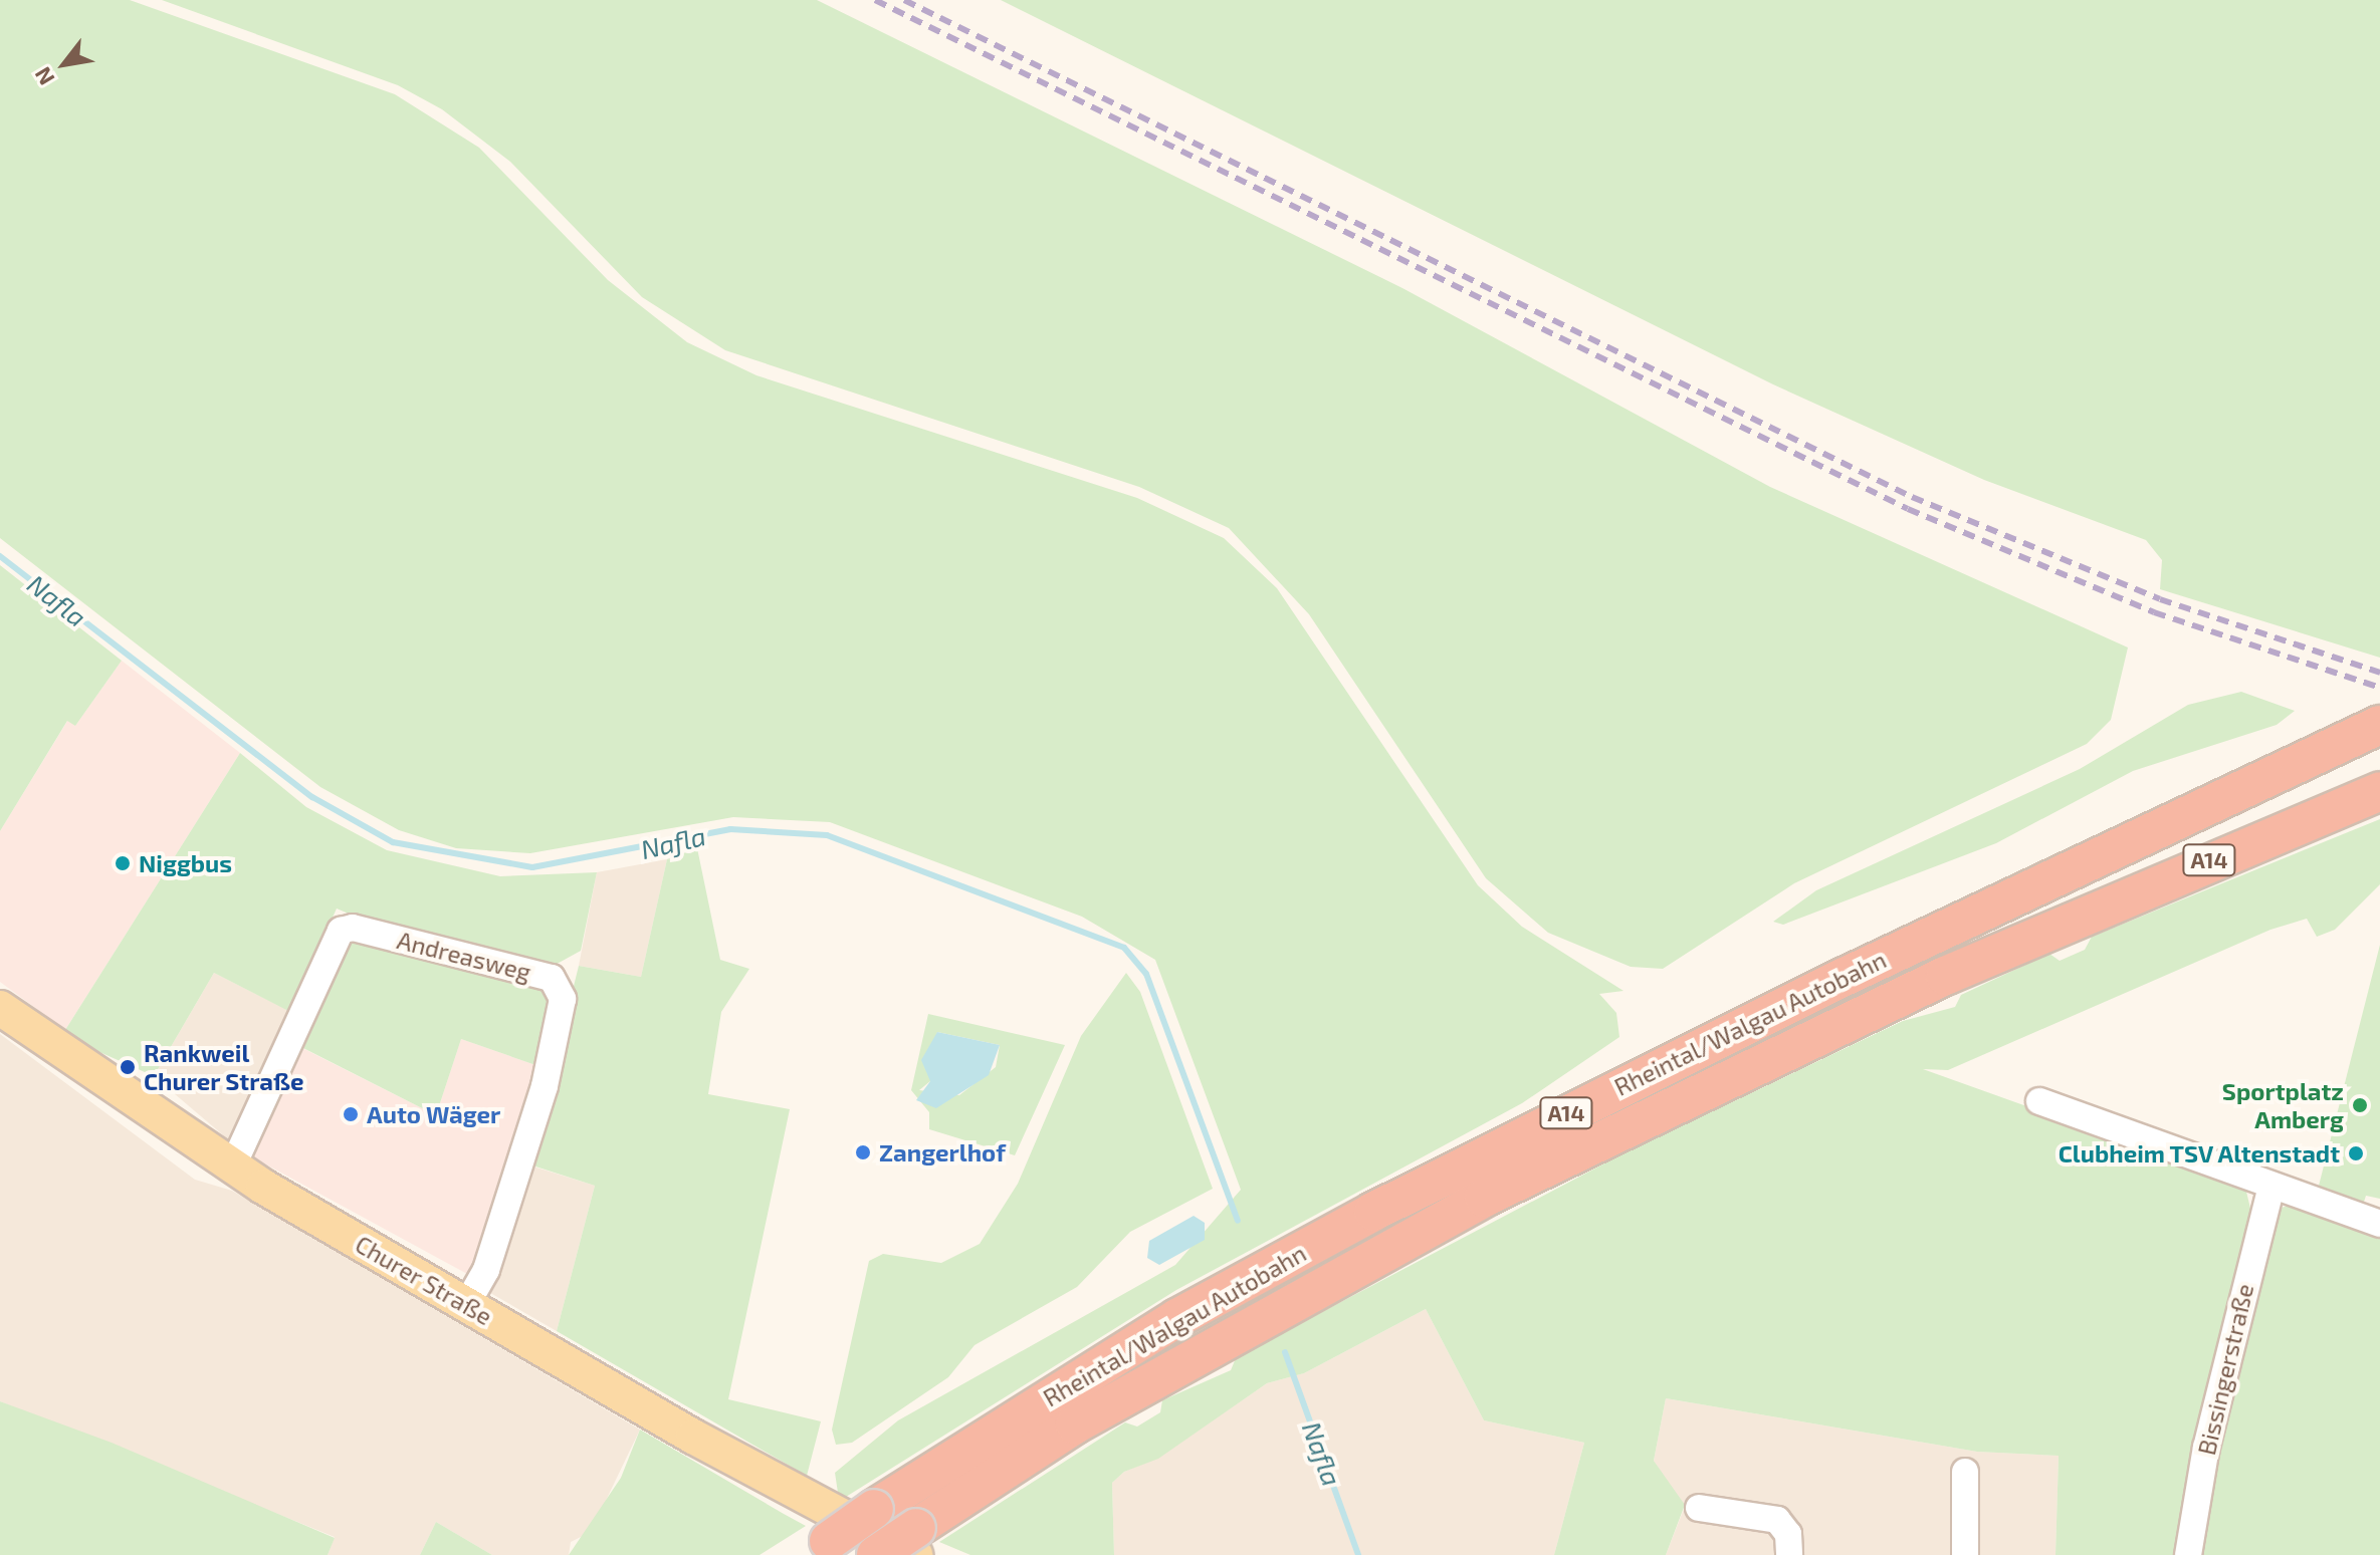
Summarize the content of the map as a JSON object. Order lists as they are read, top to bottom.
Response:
{
  "streets": {
    "highway": ["A14", "Rheintal/Walgau Autobahn"],
    "main road": ["Churer Straße"],
    "street": ["Andreasweg", "Bissingerstraße"]
  },
  "crossings": [
    ["Andreasweg", "Churer Straße"],
    ["Rheintal/Walgau Autobahn", "Churer Straße"]
  ],
  "water": ["Nafla"],
  "places": [
    "Niggbus",
    "Rankweil Churer Straße",
    "Sportplatz Amberg",
    "Auto Wäger",
    "Zangerlhof",
    "Clubheim TSV Altenstadt"
  ],
  "north": "bottom left"
}
